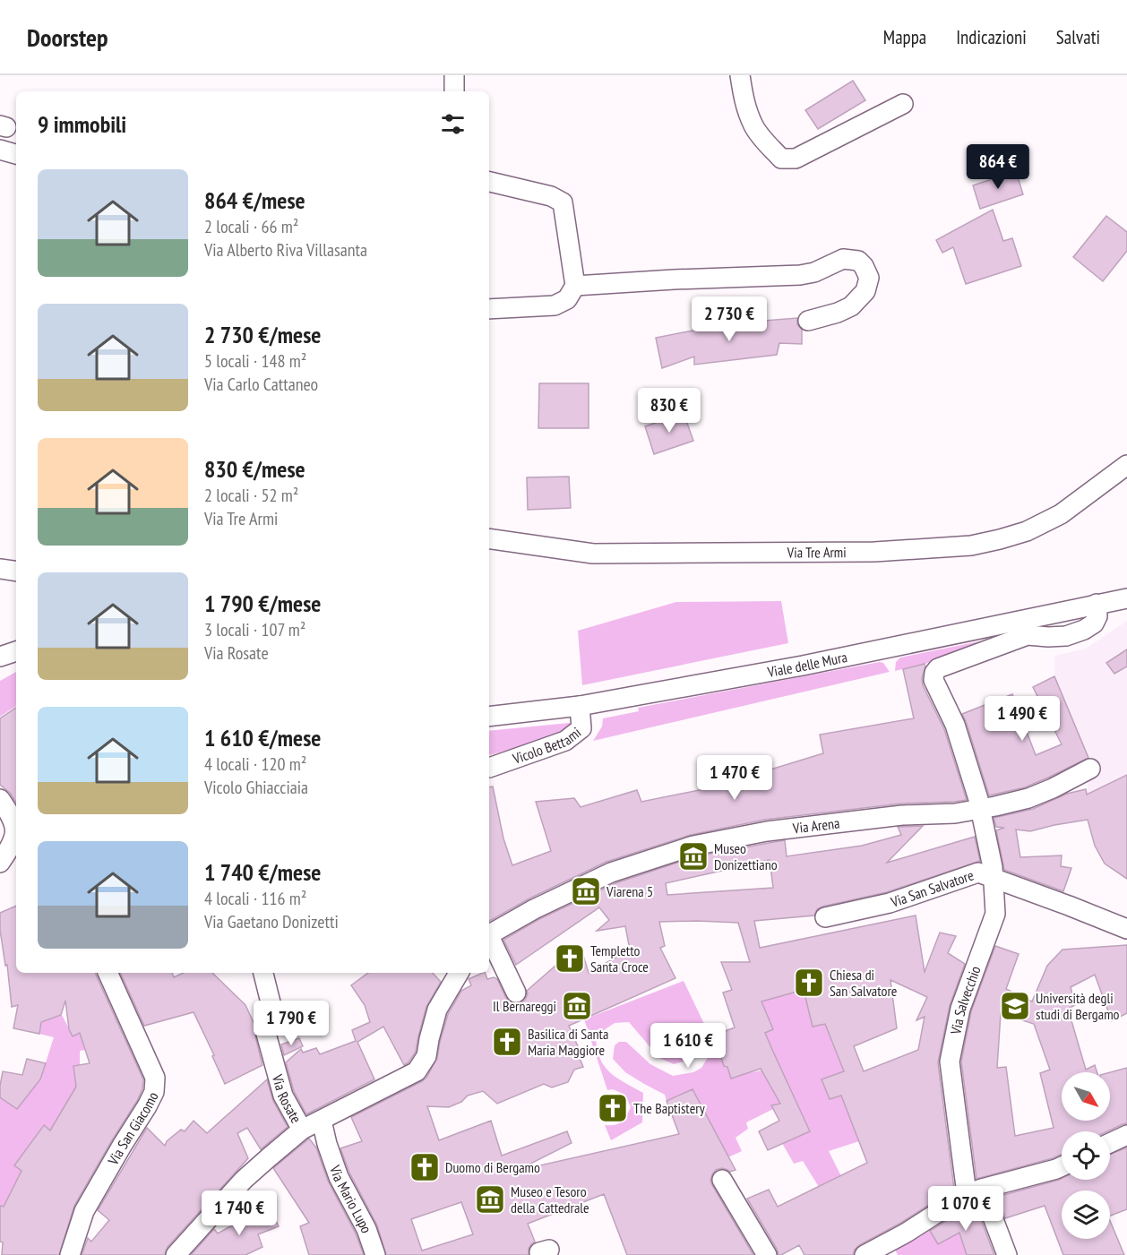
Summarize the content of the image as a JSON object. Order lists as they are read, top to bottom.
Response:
{
  "streets": {
    "street": [
      "Via Tre Armi",
      "Viale delle Mura",
      "Vicolo Bettami",
      "Via Arena",
      "Via San Salvatore",
      "Via Salvecchio",
      "Via Rosate",
      "Via San Giacomo",
      "Via Mario Lupo"
    ]
  },
  "crossings": [
    ["Viale delle Mura", "Vicolo Bettami"],
    ["Viale delle Mura", "Via Salvecchio"],
    ["Via Arena", "Via Salvecchio"],
    ["Via San Salvatore", "Via Salvecchio"]
  ],
  "places": {
    "museum": [
      "Museo Donizettiano",
      "Viarena 5",
      "Il Bernareggi",
      "Museo e Tesoro della Cattedrale"
    ],
    "church": [
      "Templetto Santa Croce",
      "Chiesa di San Salvatore",
      "Basilica di Santa Maria Maggiore",
      "The Baptistery",
      "Duomo di Bergamo"
    ],
    "school or university": ["Università degli studi di Bergamo"]
  },
  "north": "bottom right",
  "page": {
    "header": "Doorstep",
    "nav": ["Mappa", "Indicazioni", "Salvati"],
    "heading": "9 immobili",
    "price": [
      "864 €",
      "2 730 €",
      "830 €",
      "1 490 €",
      "1 470 €",
      "1 790 €",
      "1 610 €",
      "1 070 €",
      "1 740 €"
    ],
    "list": [
      {
        "name": "864 €/mese",
        "note": "2 locali · 66 m² · Via Alberto Riva Villasanta"
      },
      {
        "name": "2 730 €/mese",
        "note": "5 locali · 148 m² · Via Carlo Cattaneo"
      },
      {
        "name": "830 €/mese",
        "note": "2 locali · 52 m² · Via Tre Armi"
      },
      {
        "name": "1 790 €/mese",
        "note": "3 locali · 107 m² · Via Rosate"
      },
      {
        "name": "1 610 €/mese",
        "note": "4 locali · 120 m² · Vicolo Ghiacciaia"
      },
      {
        "name": "1 740 €/mese",
        "note": "4 locali · 116 m² · Via Gaetano Donizetti"
      }
    ]
  }
}
